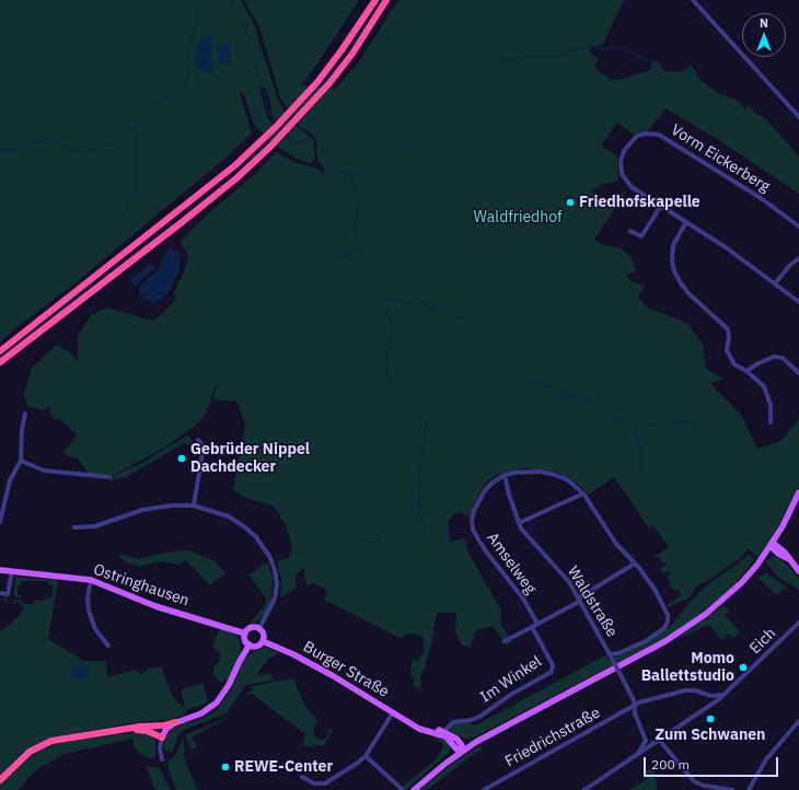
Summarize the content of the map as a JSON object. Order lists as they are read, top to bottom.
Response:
{
  "streets": {
    "main road": ["Ostringhausen", "Burger Straße"],
    "street": [
      "Vorm Eickerberg",
      "Amselweg",
      "Waldstraße",
      "Eich",
      "Im Winkel",
      "Friedrichstraße"
    ]
  },
  "crossings": [
    ["Amselweg", "Waldstraße"],
    ["Amselweg", "Im Winkel"],
    ["Ostringhausen", "Burger Straße"],
    ["Waldstraße", "Friedrichstraße"],
    ["Burger Straße", "Im Winkel"]
  ],
  "parks": ["Waldfriedhof"],
  "places": [
    "Friedhofskapelle",
    "Gebrüder Nippel Dachdecker",
    "Momo Ballettstudio",
    "Zum Schwanen",
    "REWE-Center"
  ],
  "scale_bar": "200 m",
  "north": "top"
}
